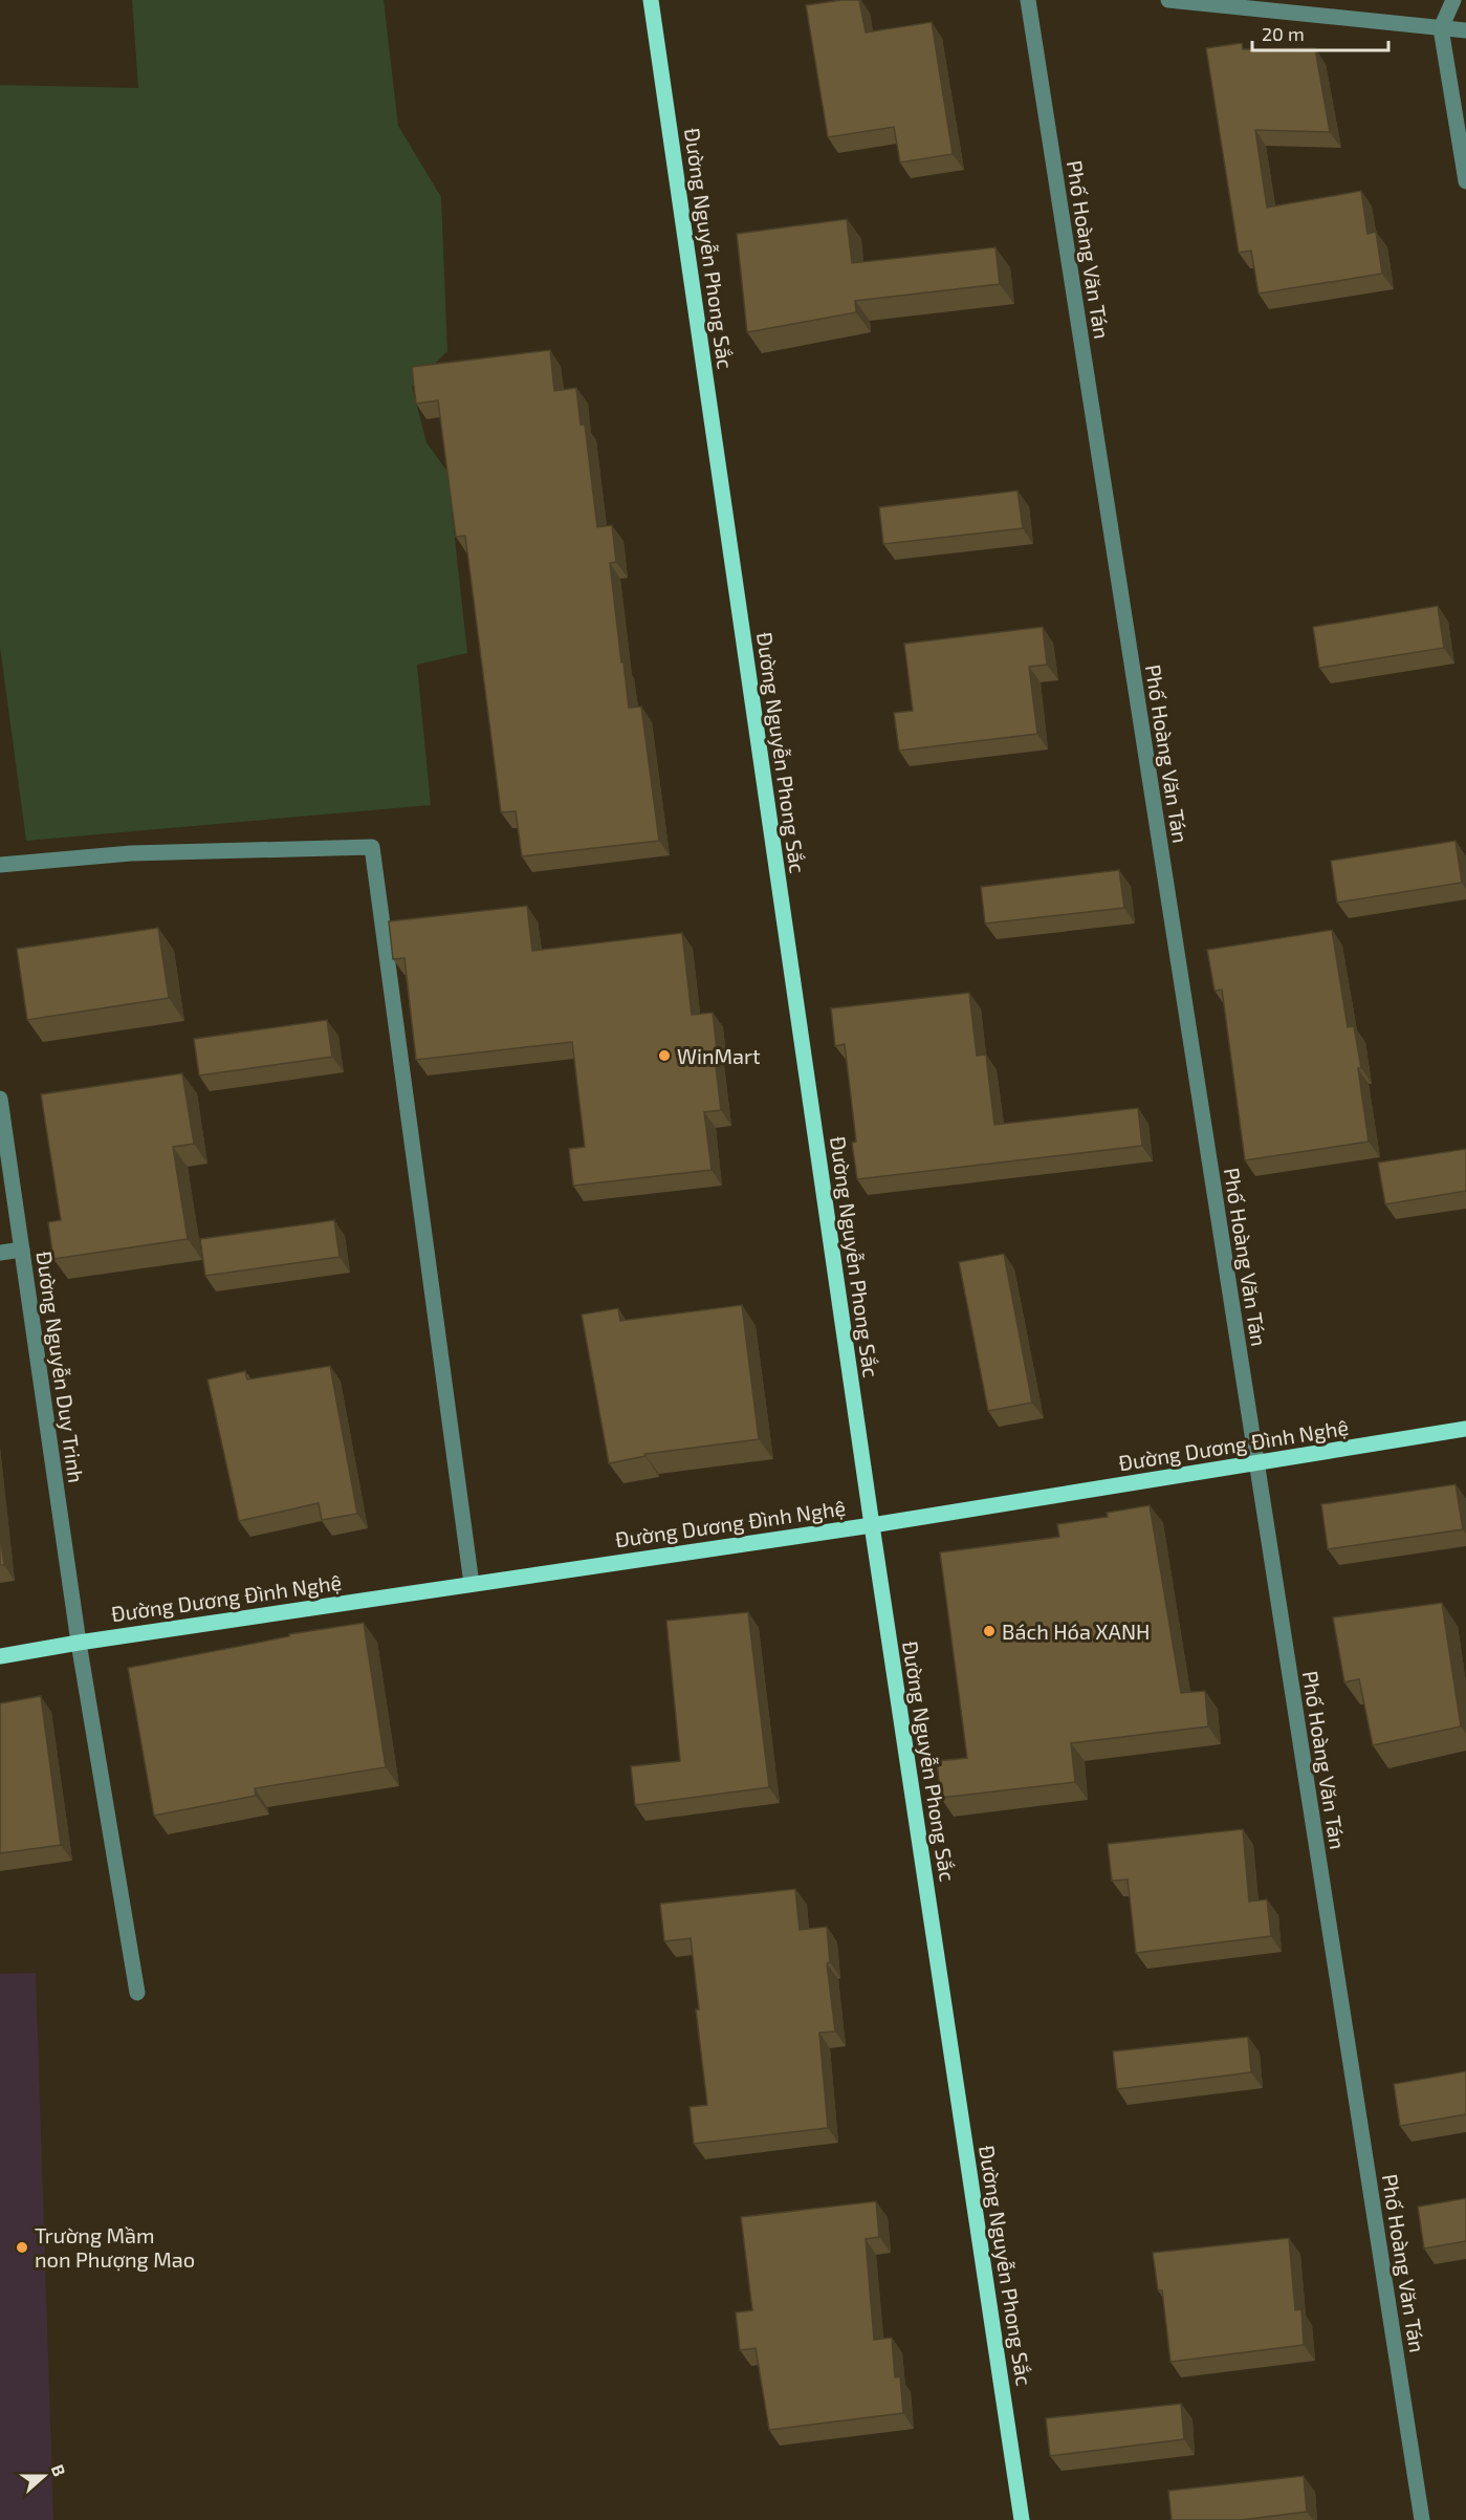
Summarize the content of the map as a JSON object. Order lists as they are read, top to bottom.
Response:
{
  "streets": {
    "main road": ["Đường Nguyễn Phong Sắc", "Đường Dương Đình Nghệ"],
    "street": ["Phố Hoàng Văn Tán", "Đường Nguyễn Duy Trinh"]
  },
  "crossings": [
    ["Đường Nguyễn Phong Sắc", "Đường Dương Đình Nghệ"],
    ["Phố Hoàng Văn Tán", "Đường Dương Đình Nghệ"],
    ["Đường Nguyễn Duy Trinh", "Đường Dương Đình Nghệ"]
  ],
  "places": ["WinMart", "Bách Hóa XANH", "Trường Mầm non Phượng Mao"],
  "scale_bar": "20 m",
  "north": "right"
}
